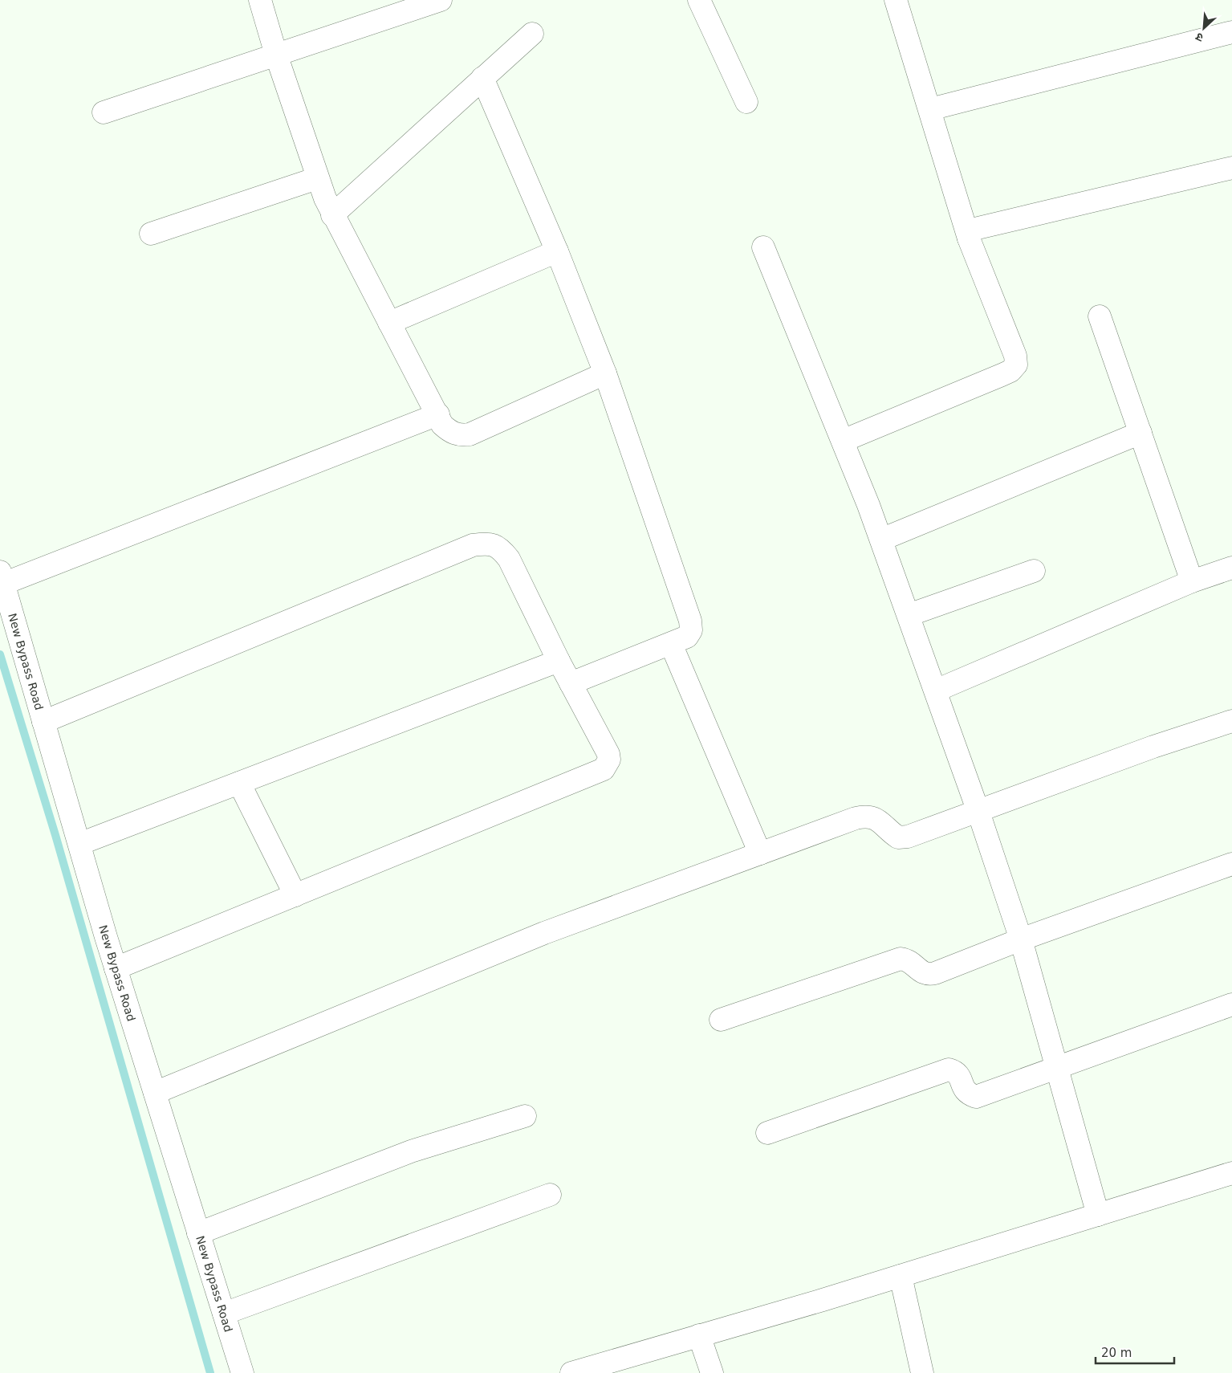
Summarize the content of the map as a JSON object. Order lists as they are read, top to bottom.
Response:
{
  "streets": {
    "street": ["New Bypass Road"]
  },
  "scale_bar": "20 m",
  "north": "bottom left"
}
